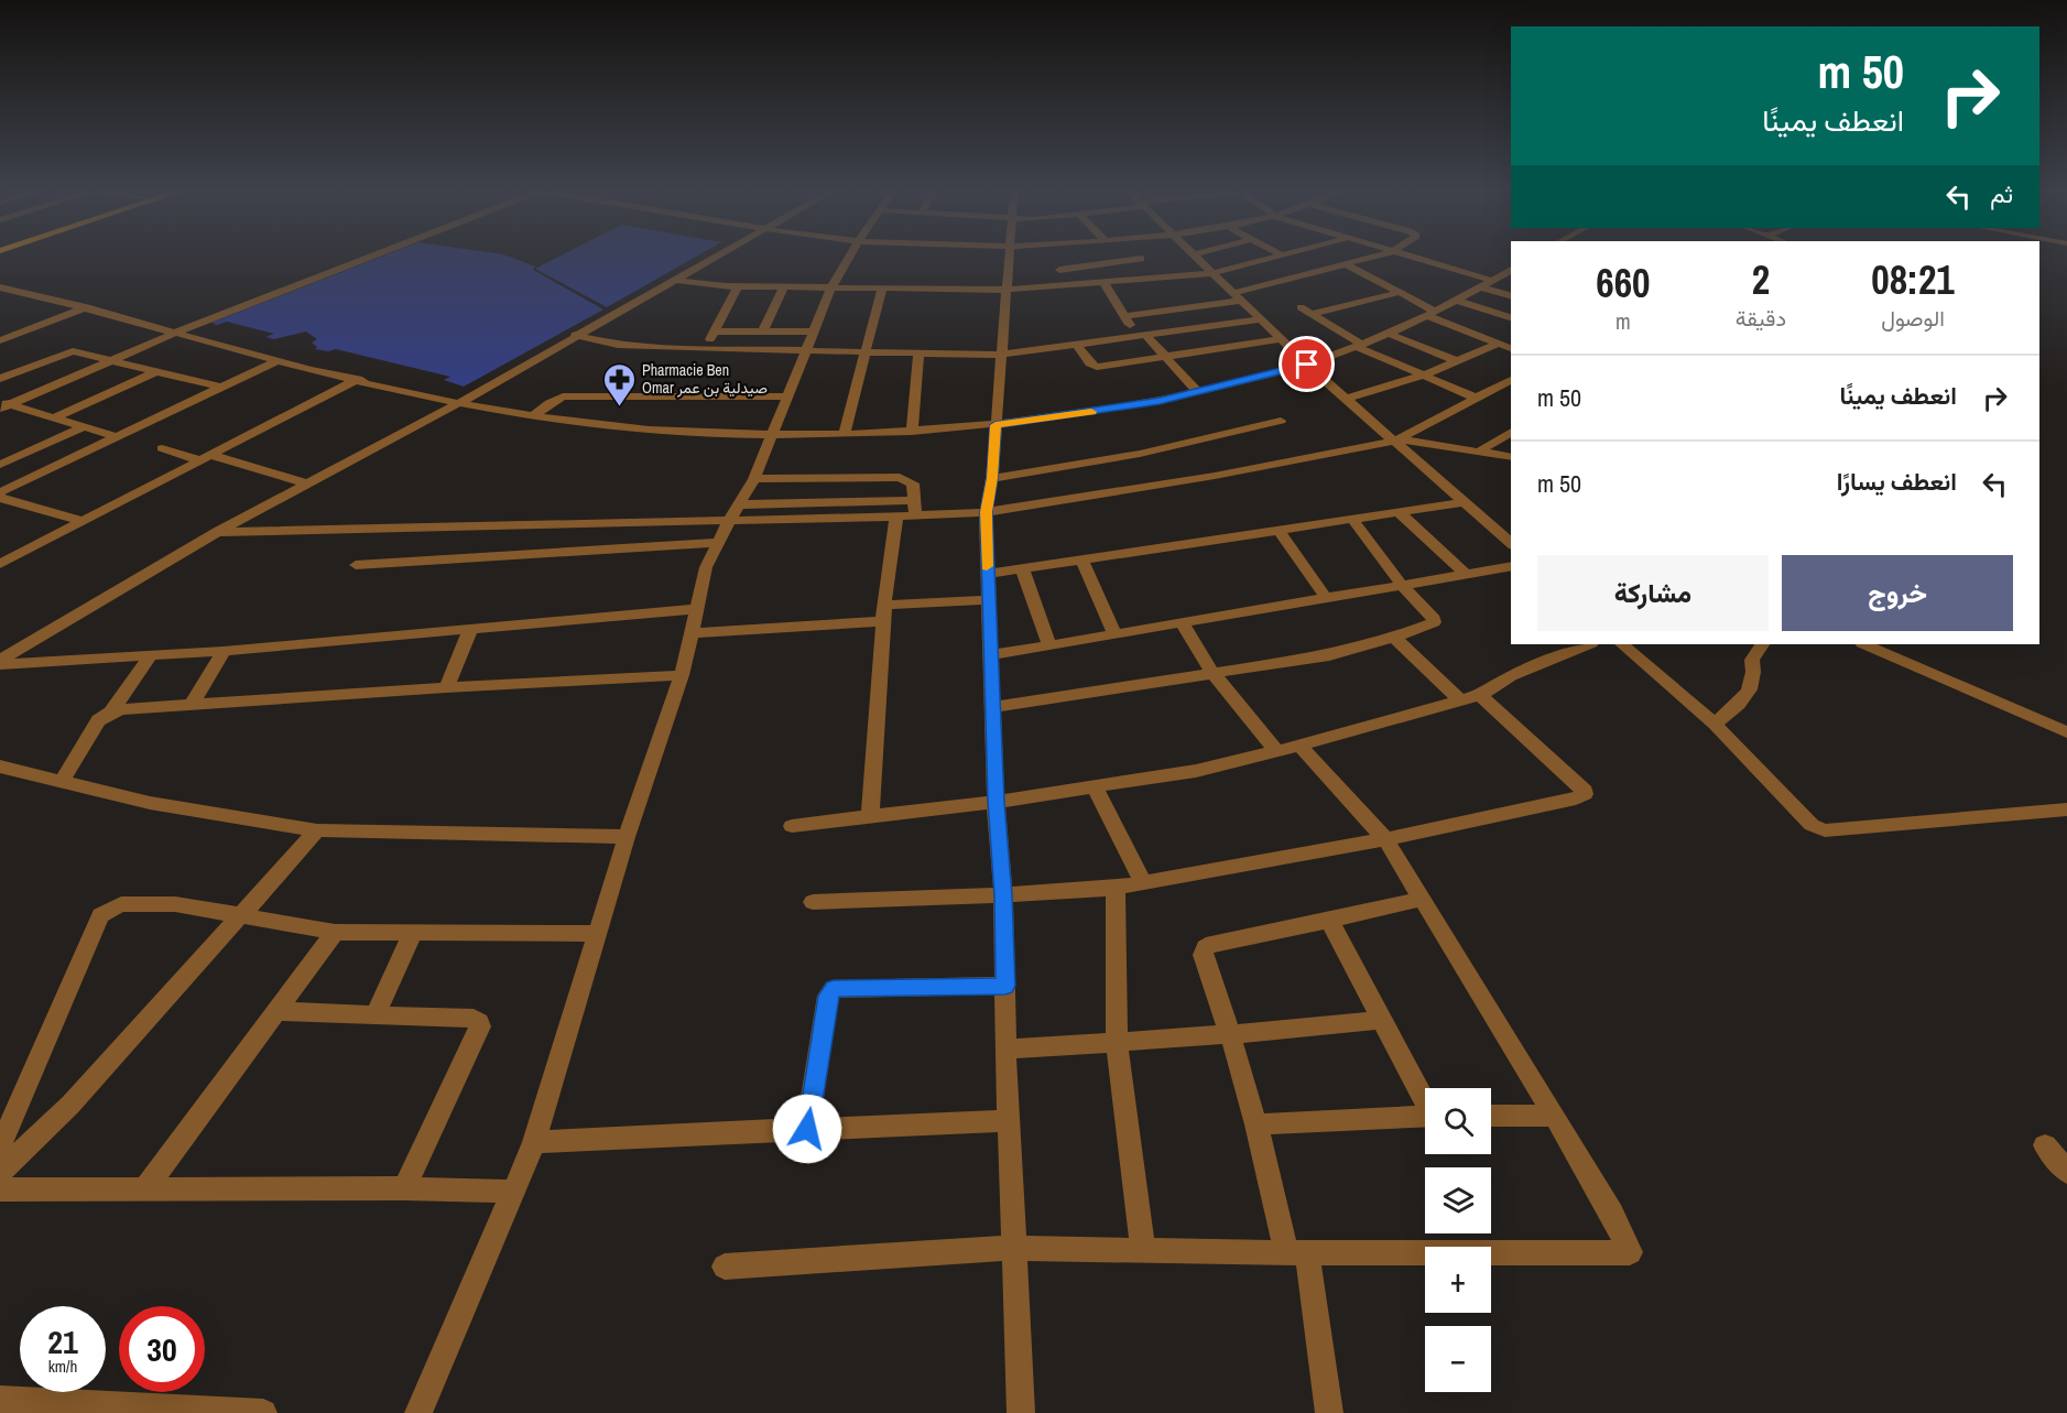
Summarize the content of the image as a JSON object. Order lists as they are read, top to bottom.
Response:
{
  "places": {
    "pharmacy": ["Pharmacie Ben Omar صيدلية بن عمر"]
  },
  "page": {
    "turn": ["50 m", "انعطف يمينًا"],
    "then": "ثم",
    "eta": [
      "08:21",
      "الوصول",
      "2",
      "دقيقة",
      "660",
      "m"
    ],
    "list": [
      {
        "name": "انعطف يمينًا",
        "value": "50 m"
      },
      {
        "name": "انعطف يسارًا",
        "value": "50 m"
      }
    ],
    "buttons": ["خروج", "مشاركة"],
    "map_buttons": ["+", "−"],
    "speed": "21 km/h",
    "limit": "30"
  }
}
